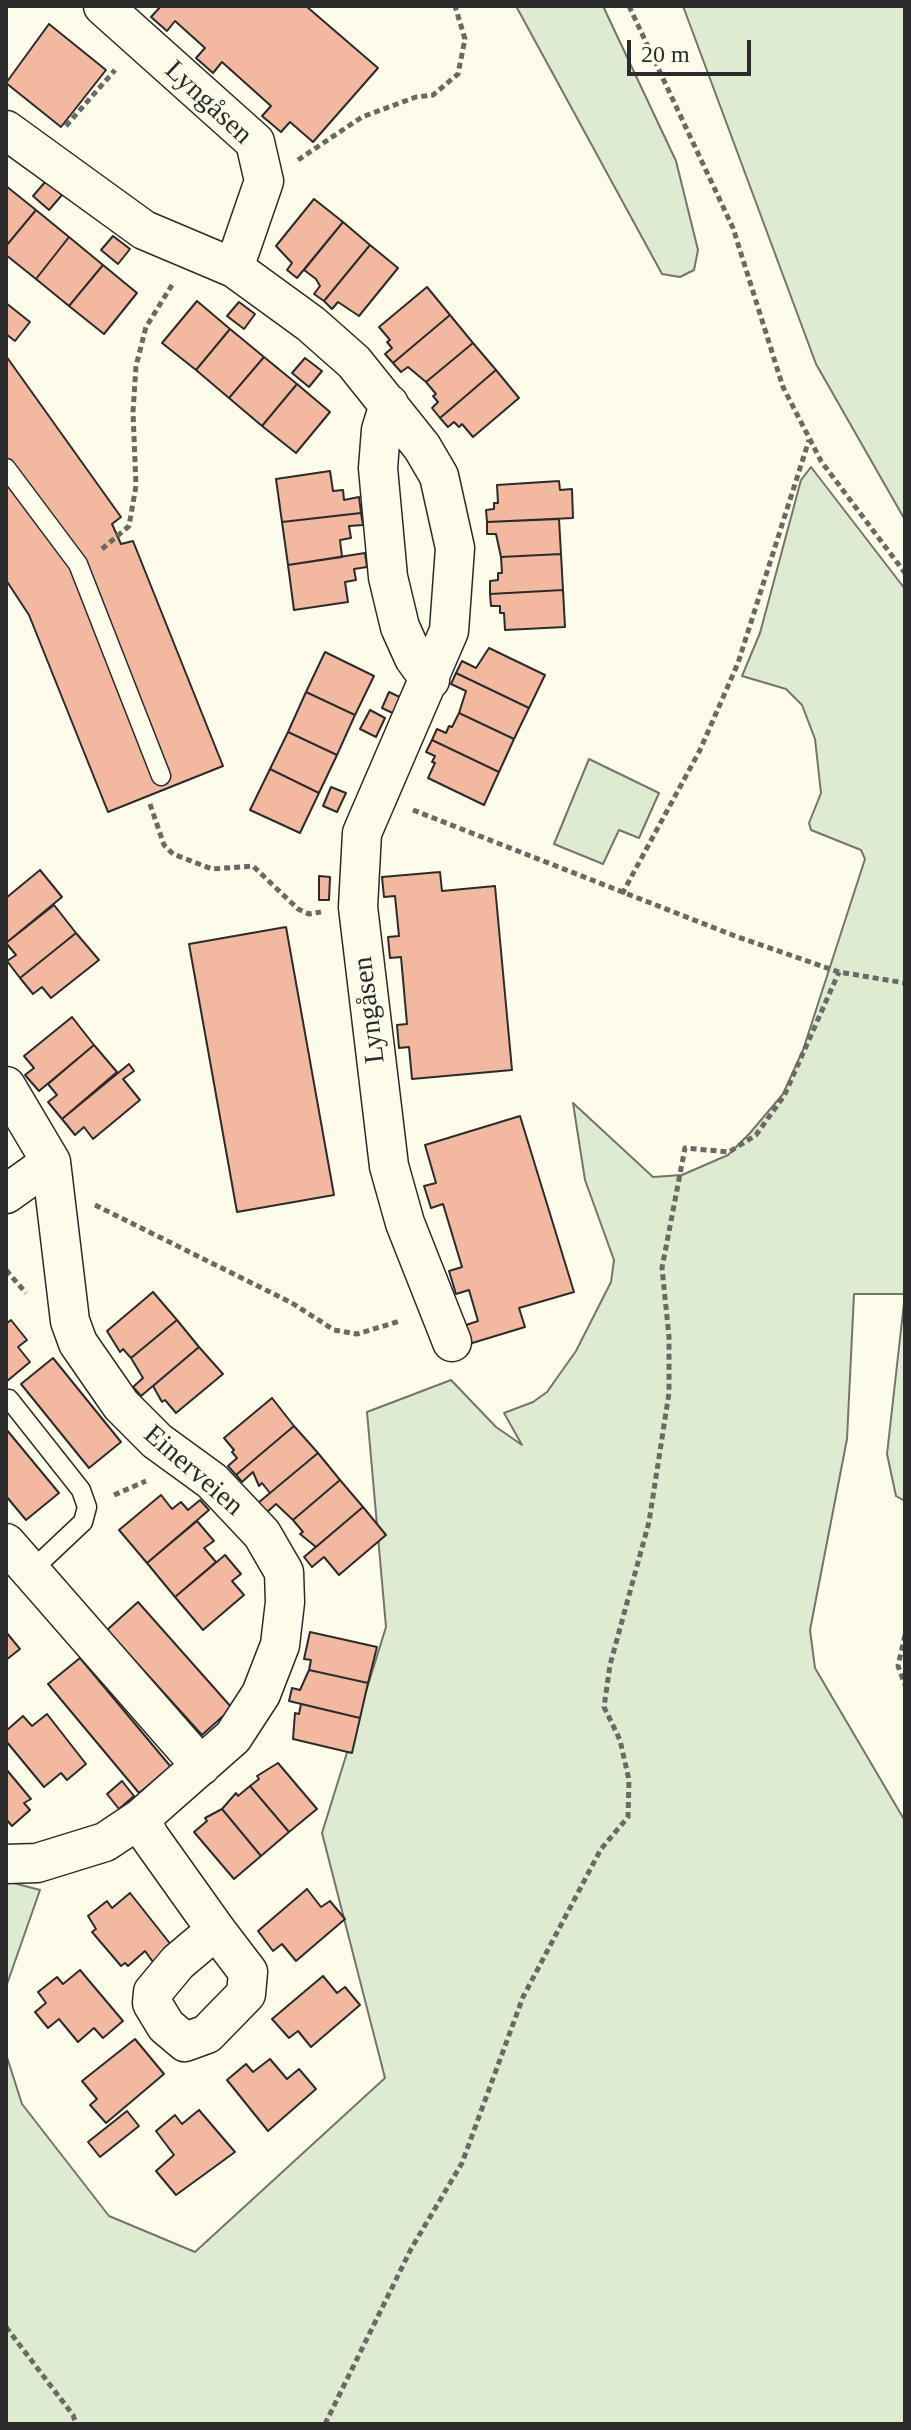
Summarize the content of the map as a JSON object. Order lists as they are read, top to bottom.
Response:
{
  "streets": {
    "street": ["Lyngåsen", "Einerveien"]
  },
  "scale_bar": "20 m"
}
